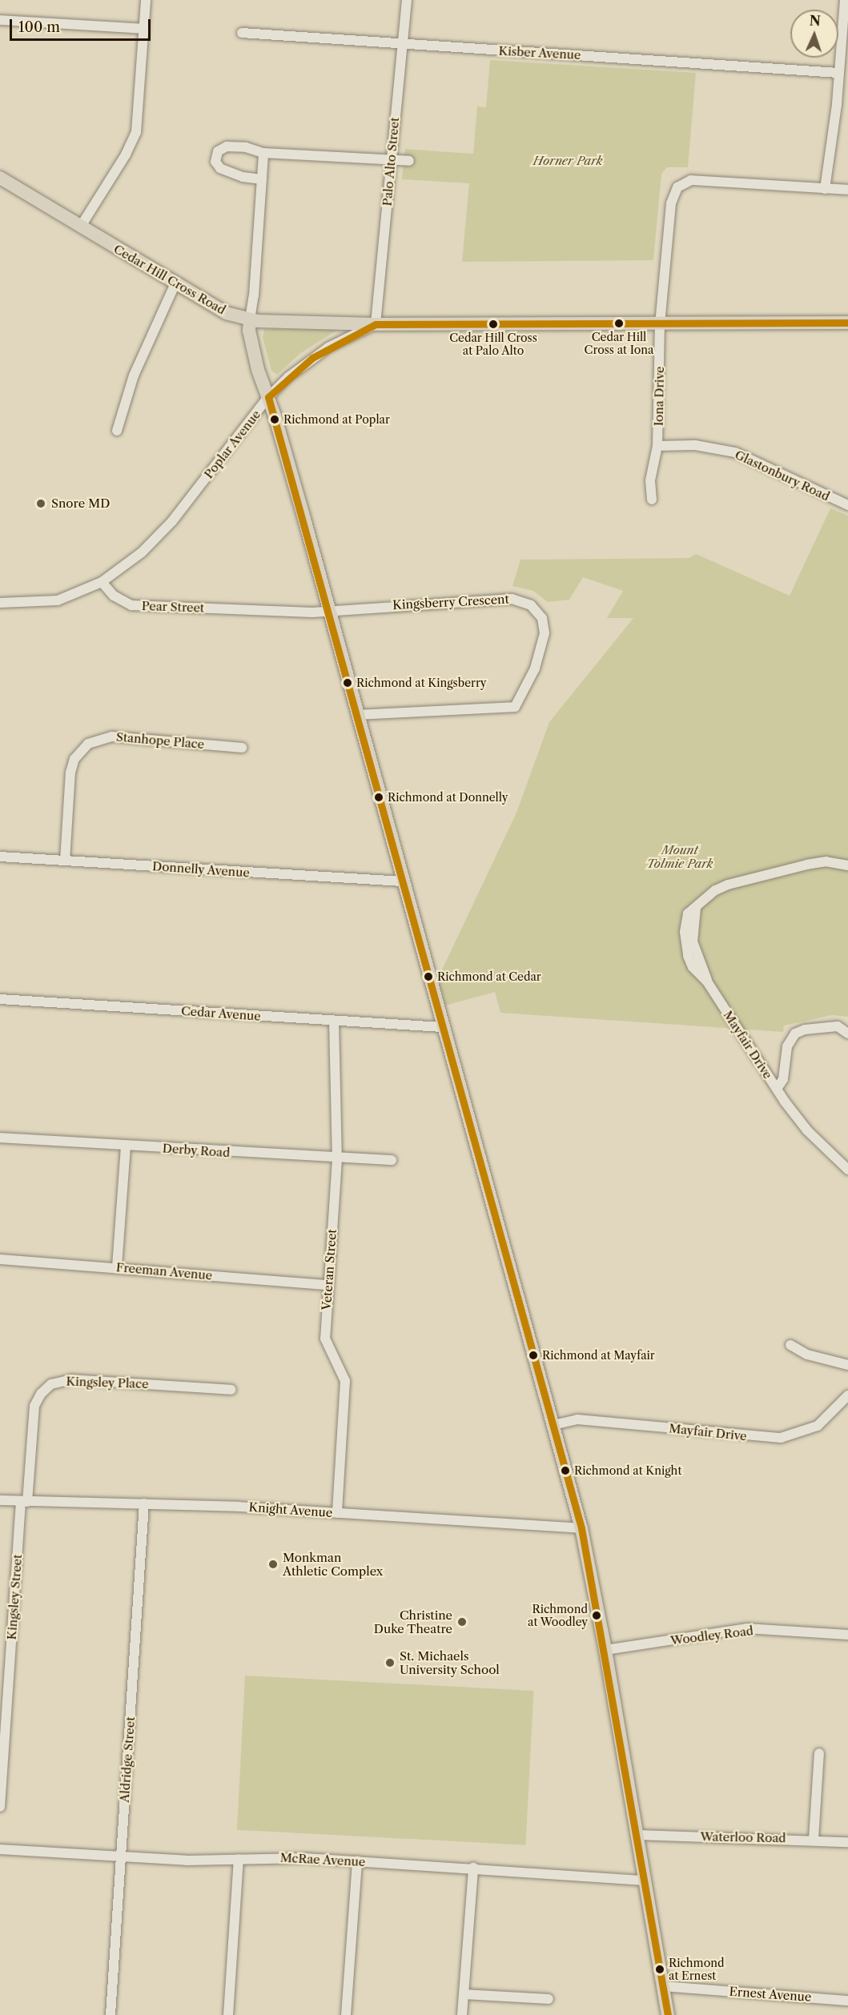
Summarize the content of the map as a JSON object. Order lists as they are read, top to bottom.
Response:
{
  "streets": {
    "main road": ["Cedar Hill Cross Road"],
    "street": [
      "Kisber Avenue",
      "Palo Alto Street",
      "Iona Drive",
      "Poplar Avenue",
      "Glastonbury Road",
      "Kingsberry Crescent",
      "Pear Street",
      "Stanhope Place",
      "Donnelly Avenue",
      "Cedar Avenue",
      "Mayfair Drive",
      "Derby Road",
      "Veteran Street",
      "Freeman Avenue",
      "Kingsley Place",
      "Knight Avenue",
      "Kingsley Street",
      "Woodley Road",
      "Aldridge Street",
      "Waterloo Road",
      "McRae Avenue",
      "Ernest Avenue"
    ]
  },
  "crossings": [
    ["Kisber Avenue", "Palo Alto Street"],
    ["Palo Alto Street", "Cedar Hill Cross Road"],
    ["Palo Alto Street", "Poplar Avenue"],
    ["Cedar Hill Cross Road", "Iona Drive"],
    ["Cedar Hill Cross Road", "Poplar Avenue"],
    ["Iona Drive", "Glastonbury Road"],
    ["Poplar Avenue", "Pear Street"],
    ["Kingsberry Crescent", "Pear Street"],
    ["Stanhope Place", "Donnelly Avenue"],
    ["Cedar Avenue", "Veteran Street"],
    ["Derby Road", "Veteran Street"],
    ["Veteran Street", "Freeman Avenue"],
    ["Veteran Street", "Knight Avenue"],
    ["Kingsley Place", "Knight Avenue"],
    ["Kingsley Place", "Kingsley Street"],
    ["Knight Avenue", "Kingsley Street"],
    ["Knight Avenue", "Aldridge Street"],
    ["Aldridge Street", "McRae Avenue"]
  ],
  "parks": ["Horner Park", "Mount Tolmie Park"],
  "places": [
    "Cedar Hill Cross at Iona",
    "Cedar Hill Cross at Palo Alto",
    "Richmond at Poplar",
    "Snore MD",
    "Richmond at Kingsberry",
    "Richmond at Donnelly",
    "Richmond at Cedar",
    "Richmond at Mayfair",
    "Richmond at Knight",
    "Monkman Athletic Complex",
    "Richmond at Woodley",
    "Christine Duke Theatre",
    "St. Michaels University School",
    "Richmond at Ernest"
  ],
  "scale_bar": "100 m",
  "north": "top"
}
